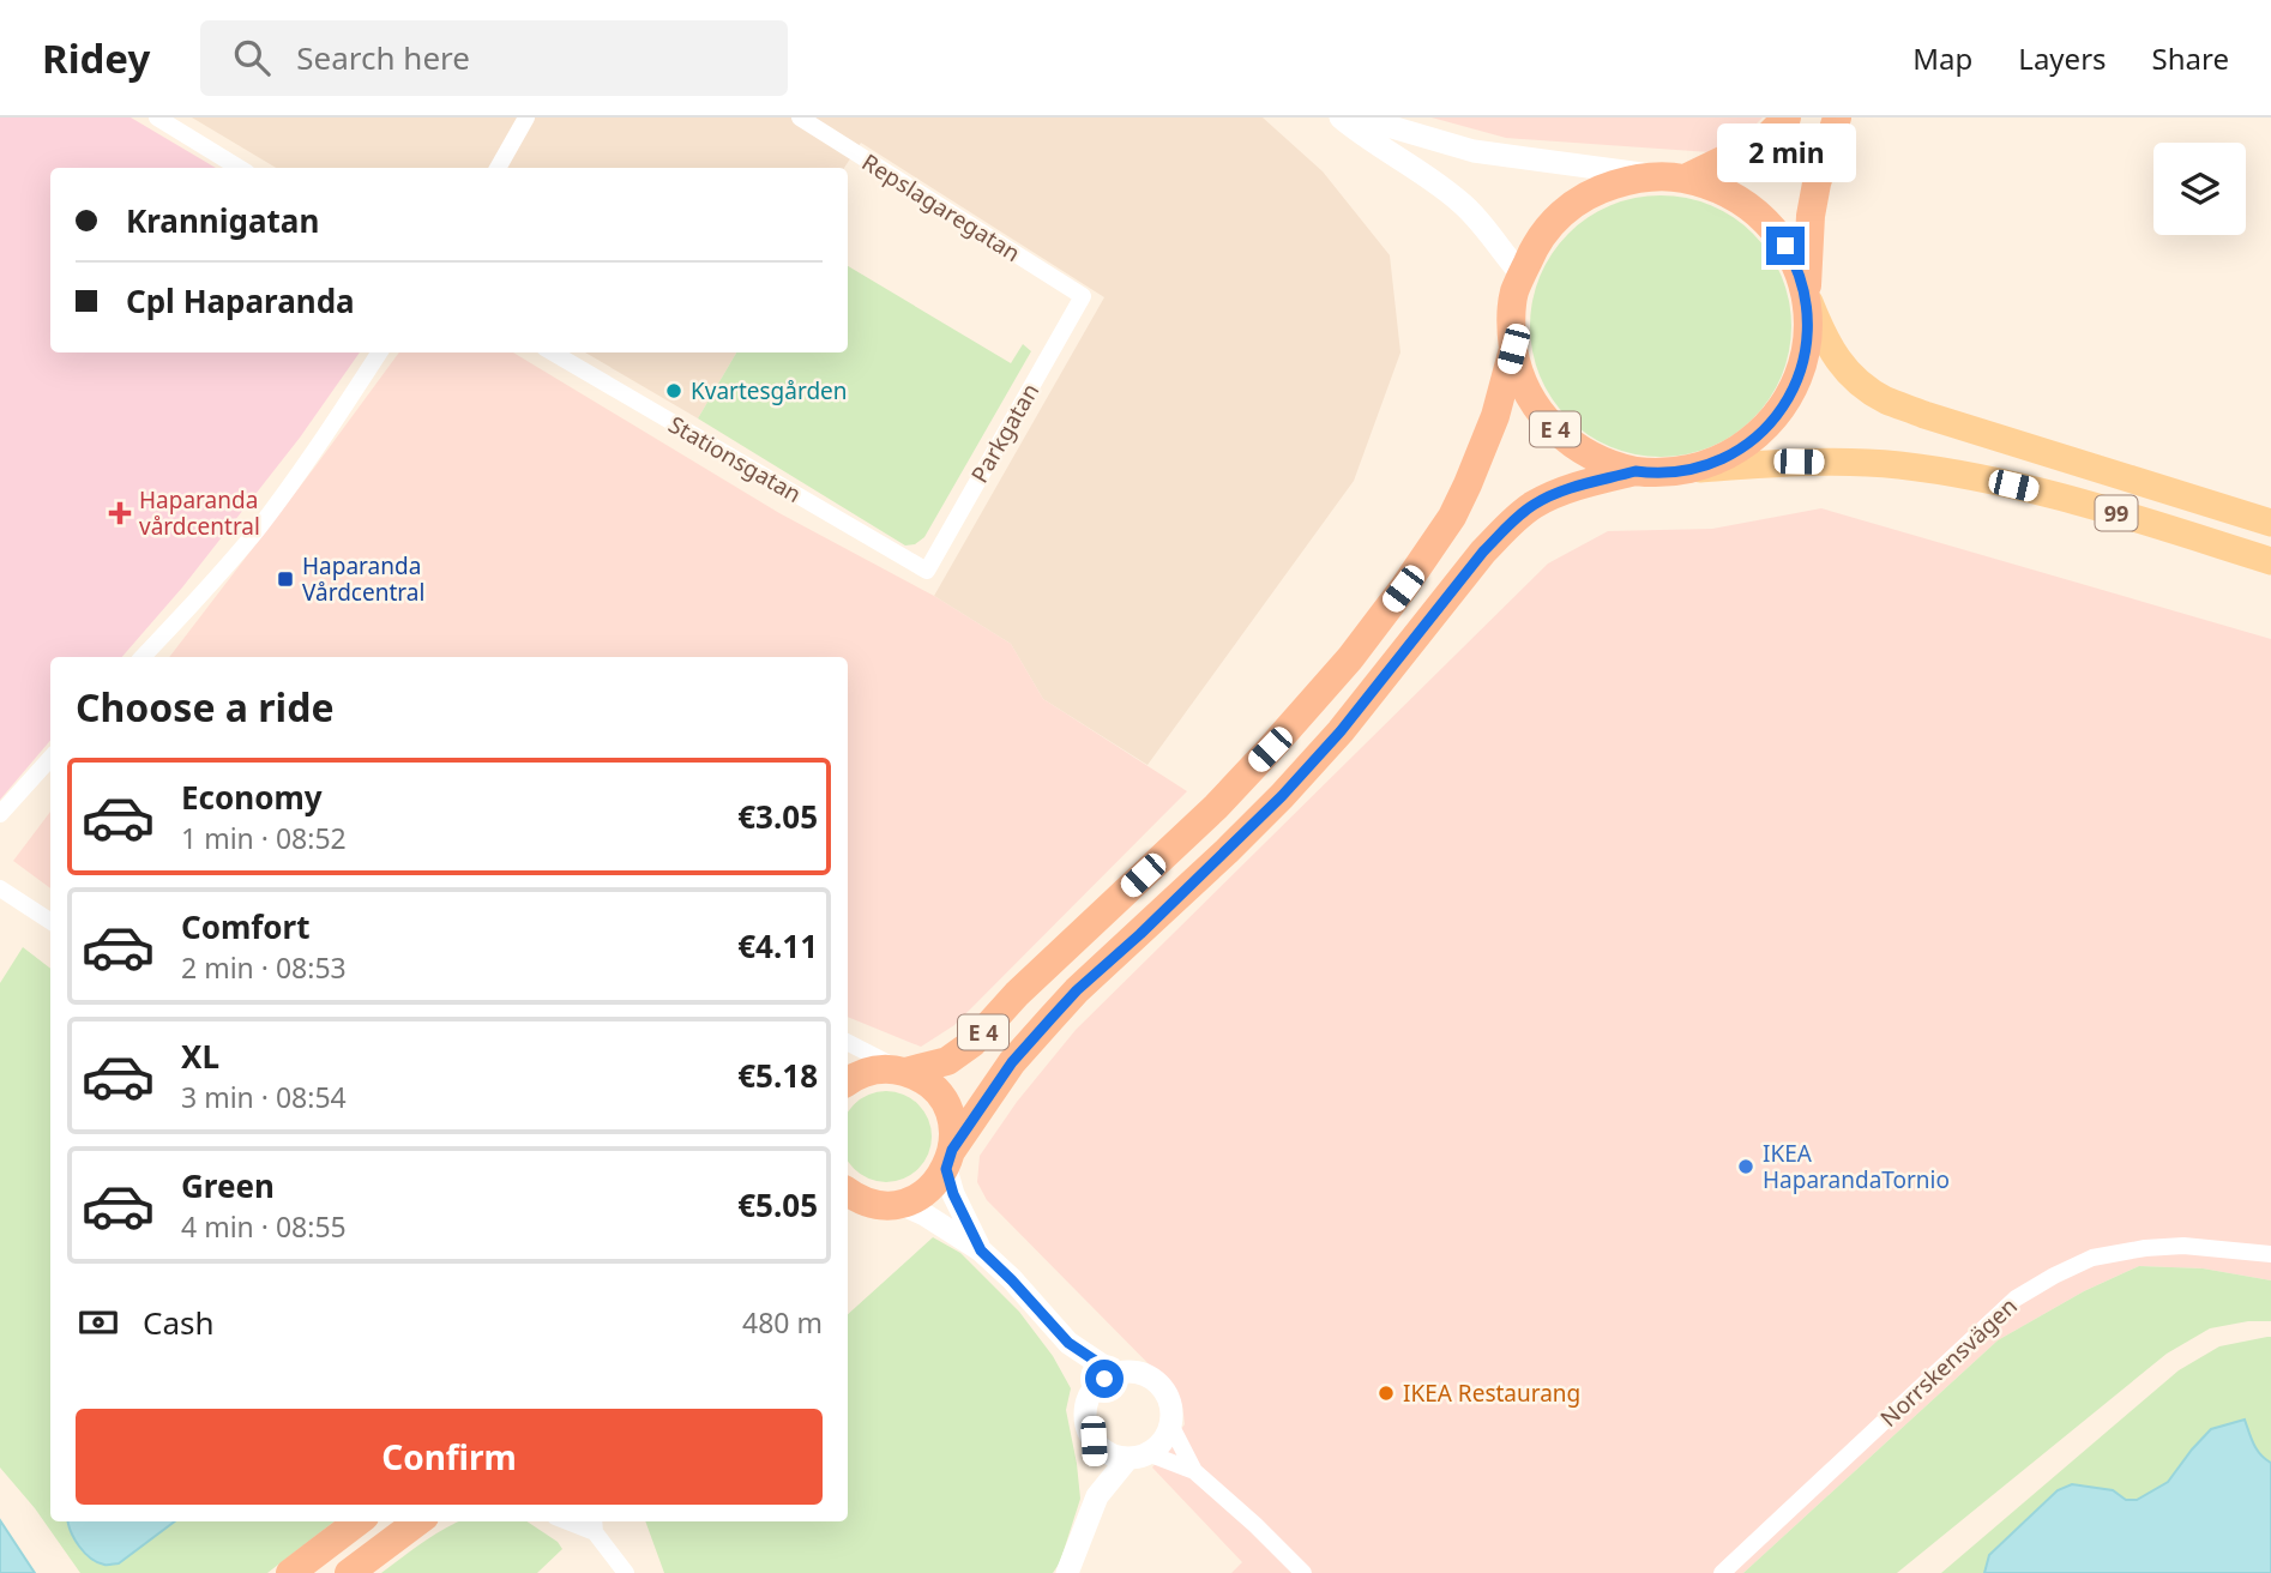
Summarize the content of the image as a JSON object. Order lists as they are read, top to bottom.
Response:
{
  "streets": {
    "highway": ["E 4"],
    "main road": ["99"],
    "street": [
      "Repslagaregatan",
      "Parkgatan",
      "Stationsgatan",
      "Norrskensvägen"
    ]
  },
  "crossings": [
    ["Repslagaregatan", "Parkgatan"],
    ["E 4", "99"],
    ["Parkgatan", "Stationsgatan"]
  ],
  "places": {
    "other": ["Kvartesgården", "IKEA HaparandaTornio", "IKEA Restaurang"],
    "health": ["Haparanda vårdcentral"],
    "transit": ["Haparanda Vårdcentral"]
  },
  "page": {
    "header": "Ridey",
    "search": "Search here",
    "nav": ["Map", "Layers", "Share"],
    "bubble": "2 min",
    "banner": ["Krannigatan", "Cpl Haparanda"],
    "heading": "Choose a ride",
    "list": [
      {
        "name": "Economy",
        "note": "1 min · 08:52",
        "value": "€3.05"
      },
      {
        "name": "Comfort",
        "note": "2 min · 08:53",
        "value": "€4.11"
      },
      {
        "name": "XL",
        "note": "3 min · 08:54",
        "value": "€5.18"
      },
      {
        "name": "Green",
        "note": "4 min · 08:55",
        "value": "€5.05"
      }
    ],
    "pay": ["Cash", "480 m"],
    "buttons": "Confirm"
  }
}
